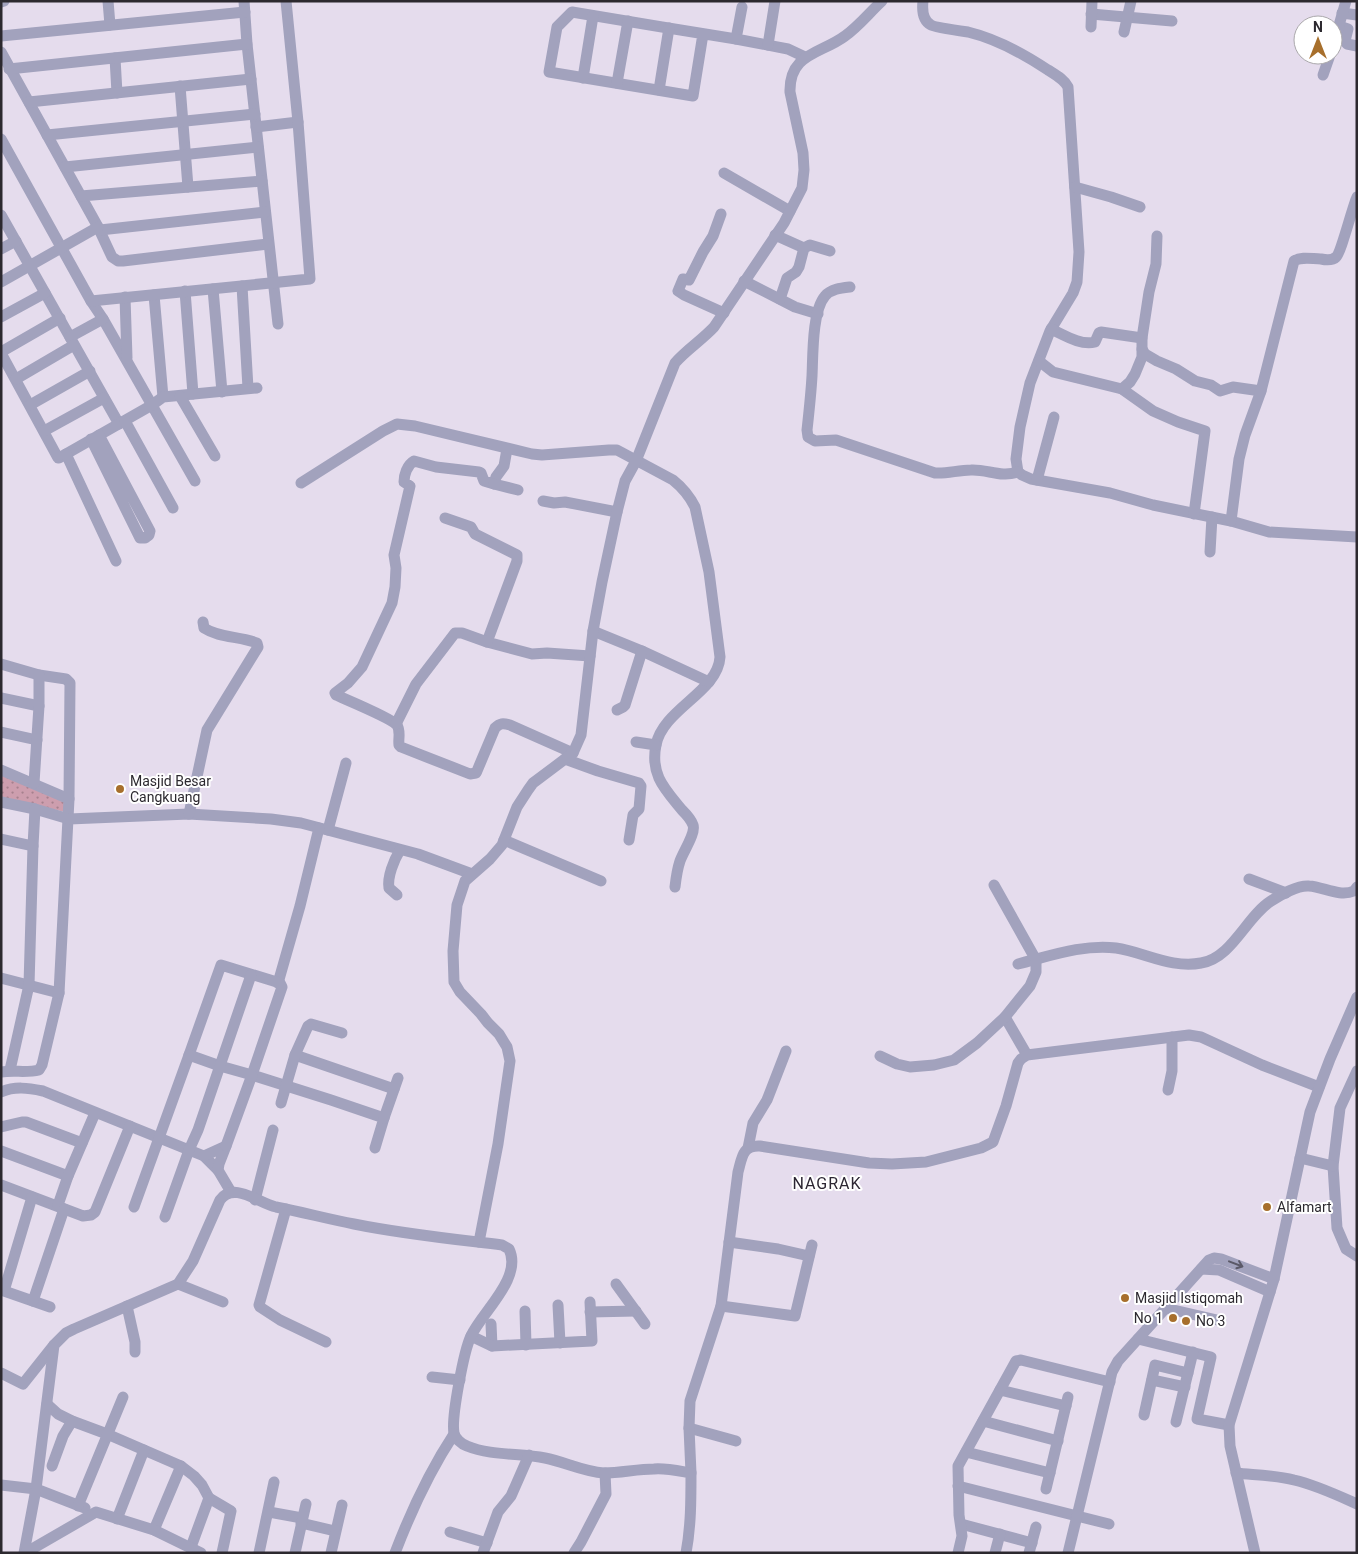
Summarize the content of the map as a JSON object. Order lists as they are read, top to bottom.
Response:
{
  "districts": ["NAGRAK"],
  "places": [
    "Masjid Besar Cangkuang",
    "Alfamart",
    "Masjid Istiqomah",
    "No 1",
    "No 3"
  ],
  "north": "top"
}
